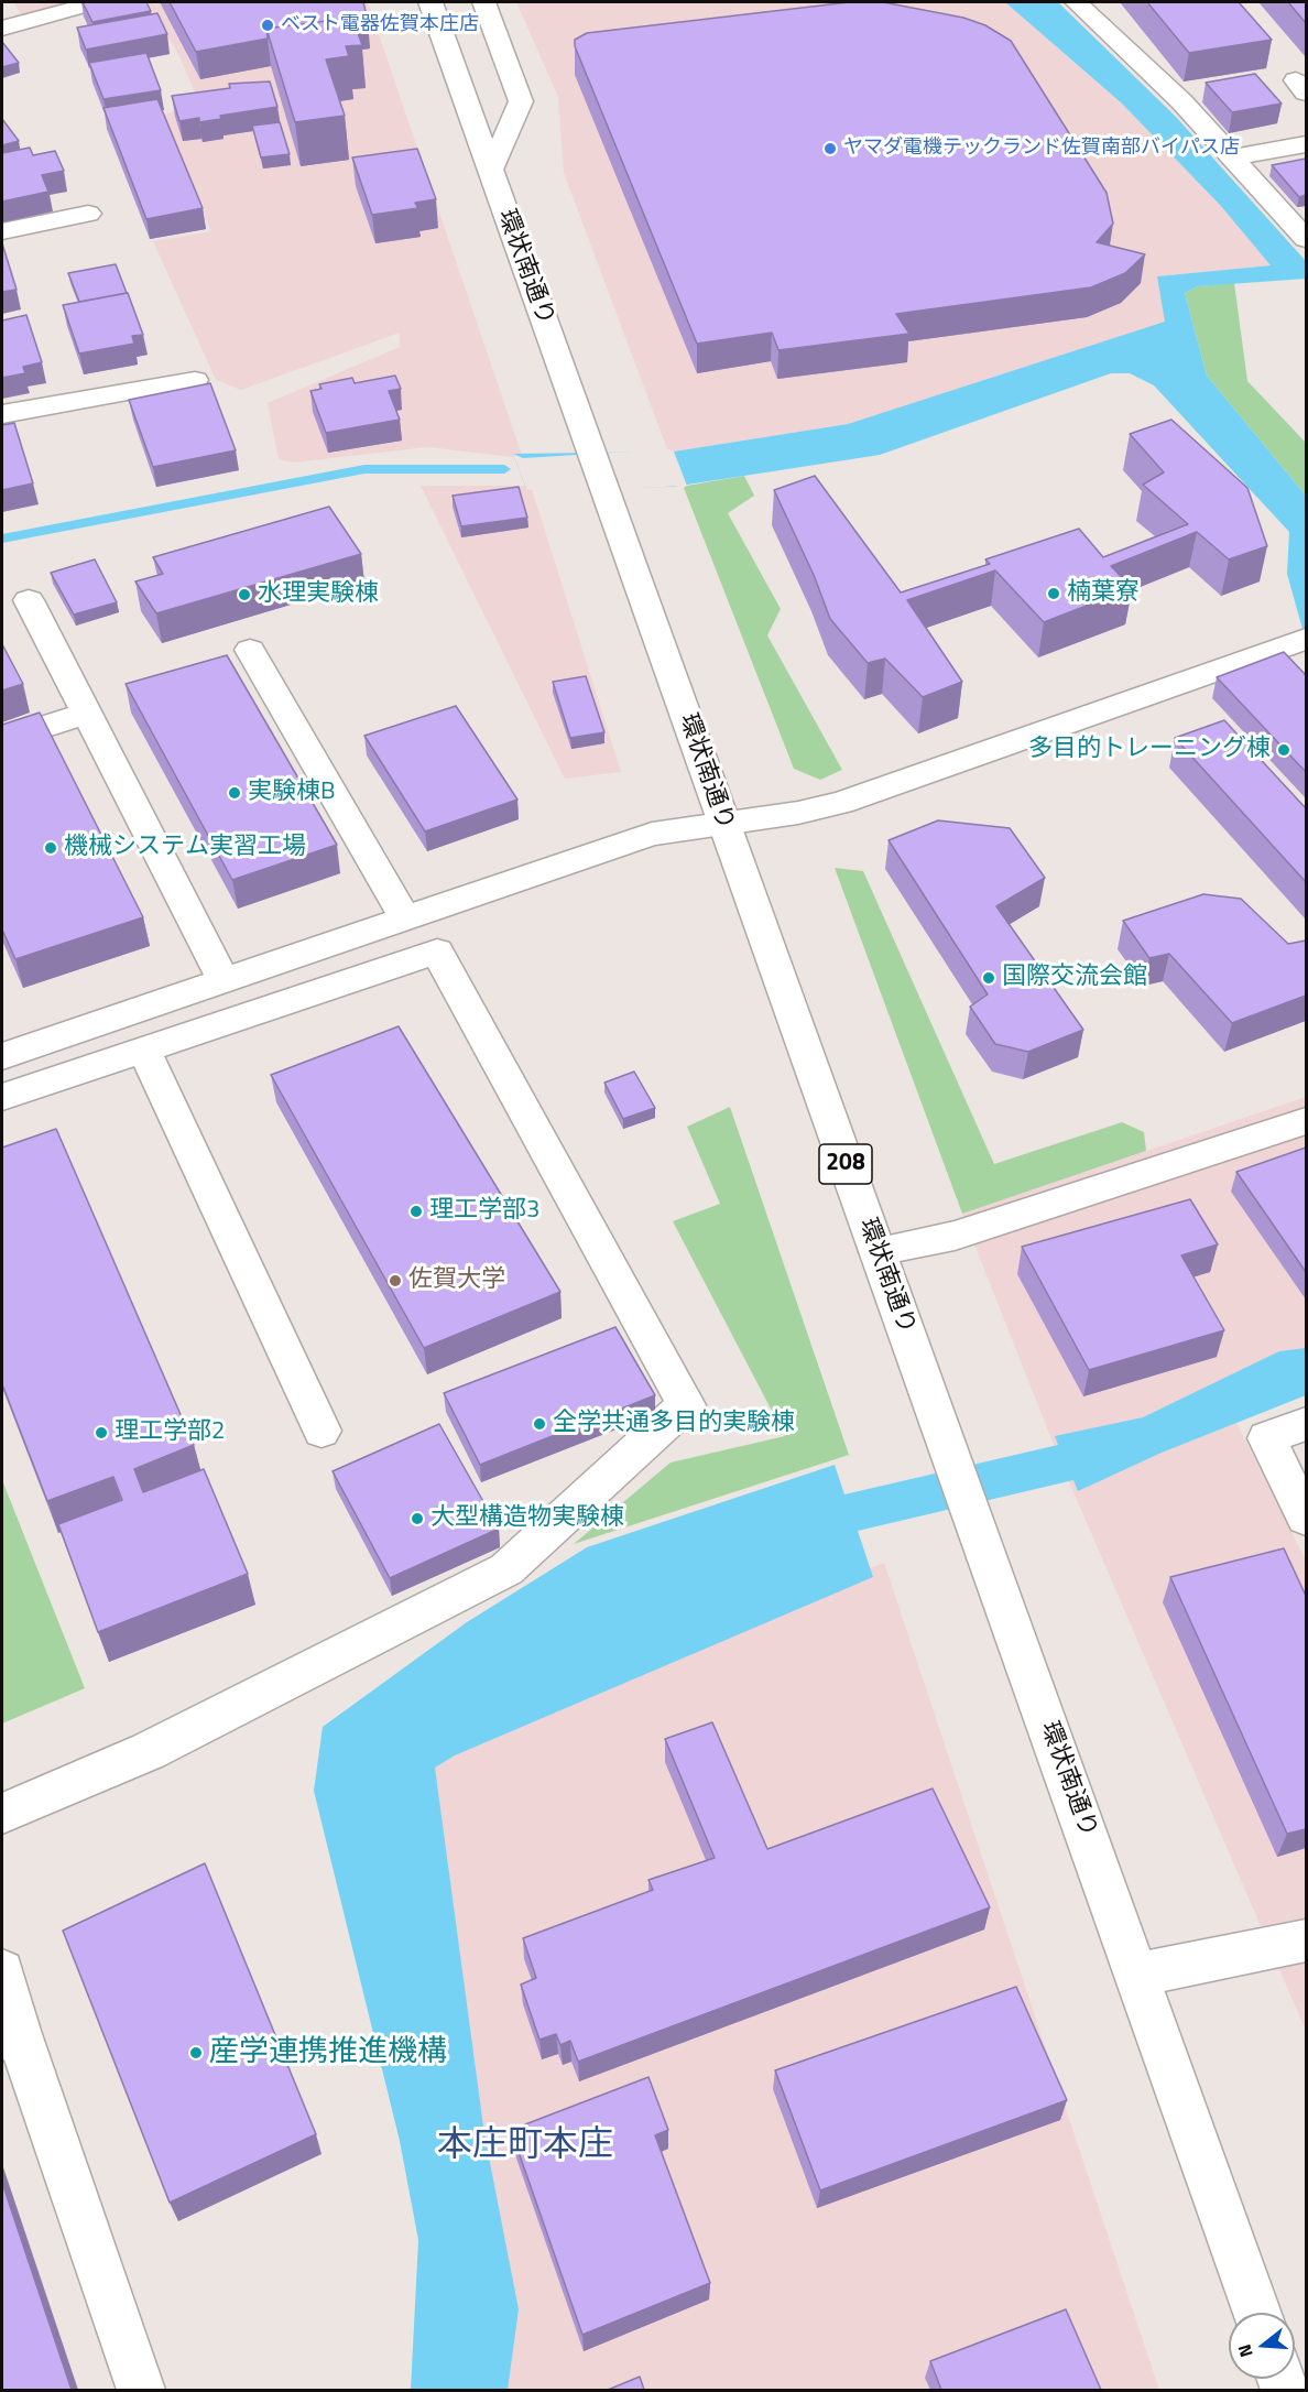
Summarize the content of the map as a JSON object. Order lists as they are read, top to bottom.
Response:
{
  "streets": {
    "main road": ["環状南通り", "208"]
  },
  "districts": ["本庄町本庄"],
  "places": [
    "ベスト電器佐賀本庄店",
    "ヤマダ電機テックランド佐賀南部バイパス店",
    "楠葉寮",
    "水理実験棟",
    "多目的トレーニング棟",
    "実験棟B",
    "機械システム実習工場",
    "国際交流会館",
    "理工学部3",
    "佐賀大学",
    "全学共通多目的実験棟",
    "理工学部2",
    "大型構造物実験棟",
    "産学連携推進機構"
  ],
  "north": "left"
}
